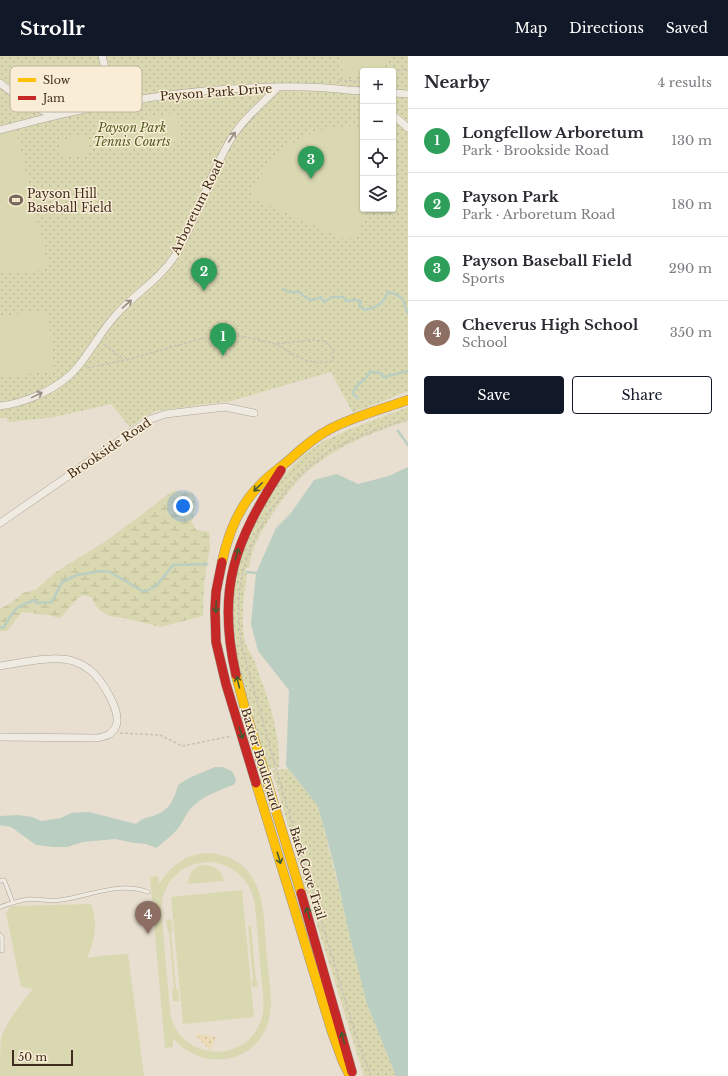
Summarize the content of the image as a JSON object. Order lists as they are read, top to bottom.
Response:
{
  "streets": {
    "street": [
      "Payson Park Drive",
      "Arboretum Road",
      "Brookside Road",
      "Baxter Boulevard"
    ],
    "path": ["Back Cove Trail"]
  },
  "crossings": [
    ["Payson Park Drive", "Arboretum Road"]
  ],
  "one_way": ["Arboretum Road"],
  "parks": ["Payson Park Tennis Courts"],
  "places": {
    "sports": ["Payson Hill Baseball Field"]
  },
  "legend": ["Slow", "Jam"],
  "scale_bar": "50 m",
  "page": {
    "header": "Strollr",
    "nav": ["Map", "Directions", "Saved"],
    "heading": ["Nearby", "4 results"],
    "map_buttons": ["+", "−"],
    "list": [
      {
        "mark": "1",
        "name": "Longfellow Arboretum",
        "note": "Park · Brookside Road",
        "value": "130 m"
      },
      {
        "mark": "2",
        "name": "Payson Park",
        "note": "Park · Arboretum Road",
        "value": "180 m"
      },
      {
        "mark": "3",
        "name": "Payson Baseball Field",
        "note": "Sports",
        "value": "290 m"
      },
      {
        "mark": "4",
        "name": "Cheverus High School",
        "note": "School",
        "value": "350 m"
      }
    ],
    "pins": [
      "3",
      "2",
      "1",
      "4"
    ],
    "buttons": ["Save", "Share"],
    "scale": "50 m"
  }
}
